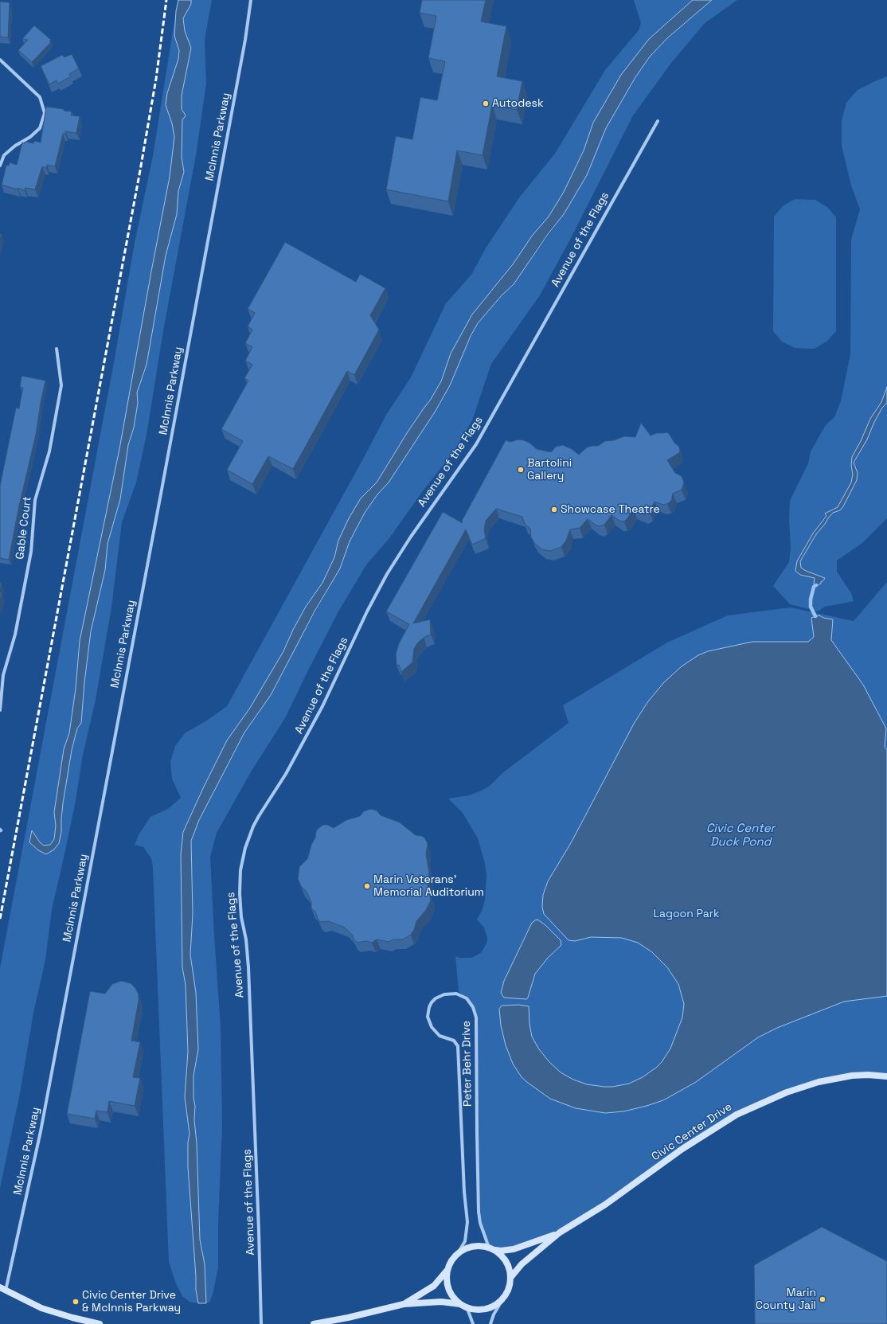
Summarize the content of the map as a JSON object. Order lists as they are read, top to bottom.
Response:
{
  "streets": {
    "street": [
      "McInnis Parkway",
      "Avenue of the Flags",
      "Gable Court",
      "Peter Behr Drive",
      "Civic Center Drive"
    ]
  },
  "crossings": [
    ["Peter Behr Drive", "Civic Center Drive"]
  ],
  "water": ["Civic Center Duck Pond"],
  "parks": ["Lagoon Park"],
  "places": [
    "Autodesk",
    "Bartolini Gallery",
    "Showcase Theatre",
    "Marin Veterans' Memorial Auditorium",
    "Marin County Jail",
    "Civic Center Drive & McInnis Parkway"
  ]
}
